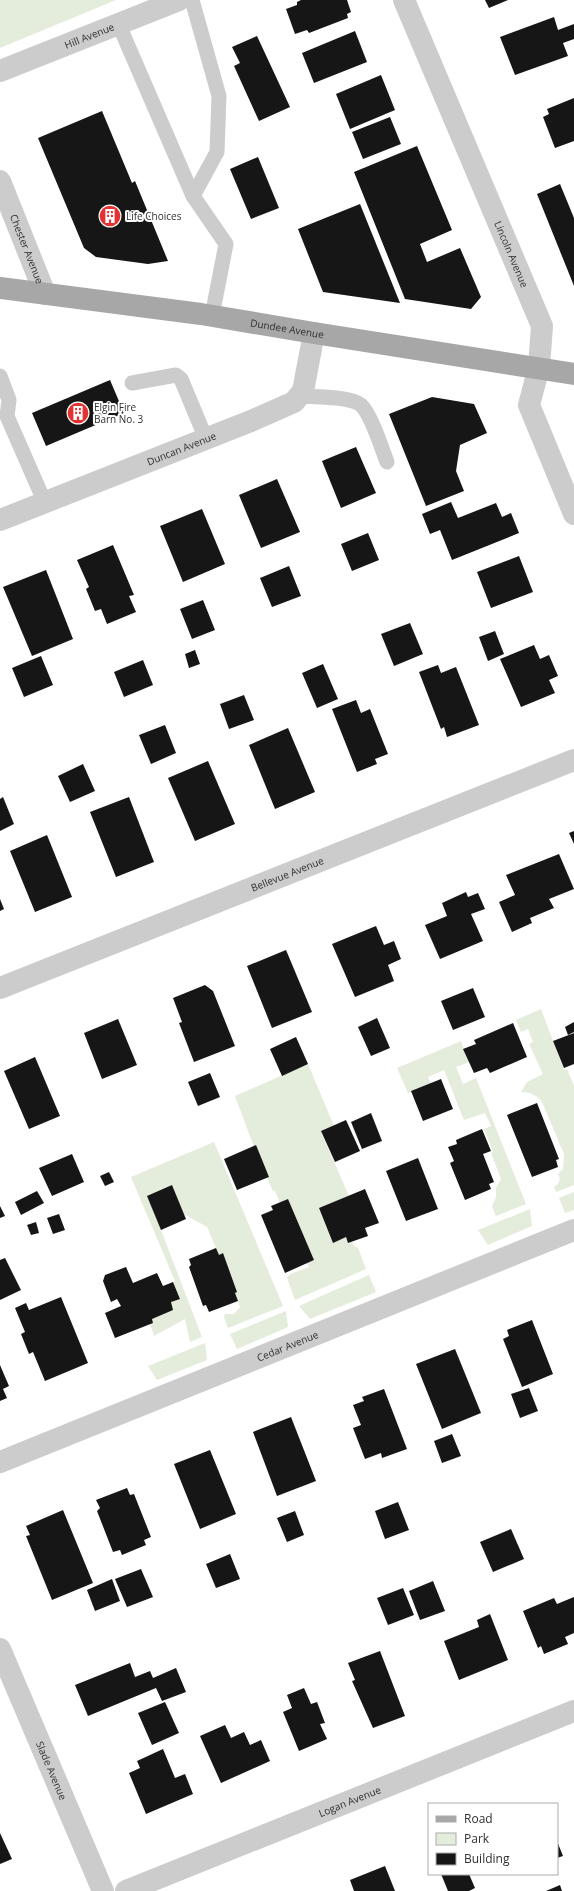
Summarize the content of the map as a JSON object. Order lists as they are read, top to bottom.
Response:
{
  "streets": {
    "main road": ["Dundee Avenue"],
    "street": [
      "Hill Avenue",
      "Chester Avenue",
      "Lincoln Avenue",
      "Duncan Avenue",
      "Bellevue Avenue",
      "Cedar Avenue",
      "Slade Avenue",
      "Logan Avenue"
    ]
  },
  "crossings": [
    ["Chester Avenue", "Dundee Avenue"],
    ["Lincoln Avenue", "Dundee Avenue"]
  ],
  "places": {
    "building": ["Life Choices", "Elgin Fire Barn No. 3"]
  },
  "legend": ["Road", "Park", "Building"]
}
